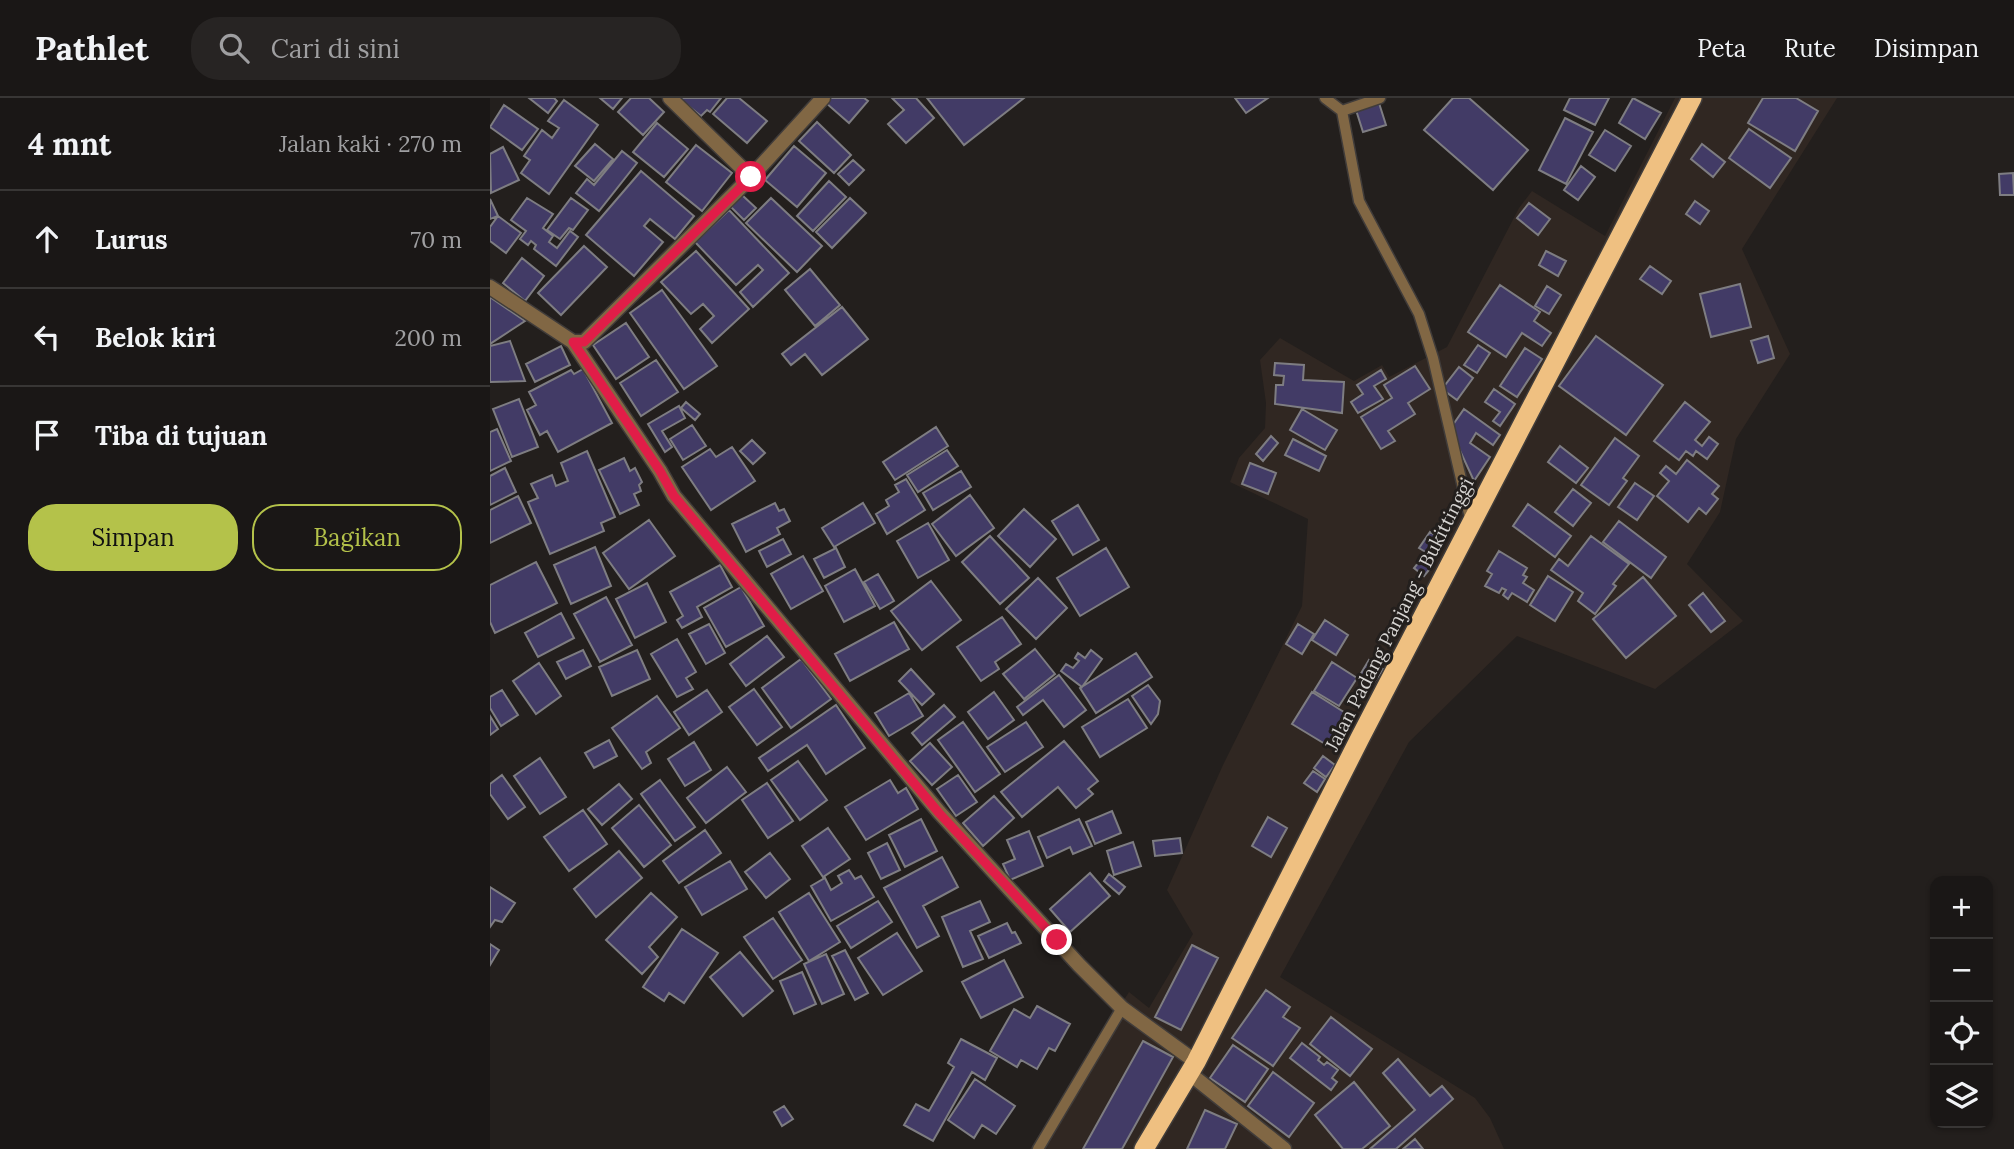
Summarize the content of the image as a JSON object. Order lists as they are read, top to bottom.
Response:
{
  "streets": {
    "highway": ["Jalan Padang Panjang - Bukittinggi"]
  },
  "page": {
    "header": "Pathlet",
    "search": "Cari di sini",
    "nav": ["Peta", "Rute", "Disimpan"],
    "heading": ["4 mnt", "Jalan kaki · 270 m"],
    "list": [
      ["Lurus", "70 m"],
      ["Belok kiri", "200 m"],
      "Tiba di tujuan"
    ],
    "buttons": ["Simpan", "Bagikan"],
    "map_buttons": ["+", "−"]
  }
}
